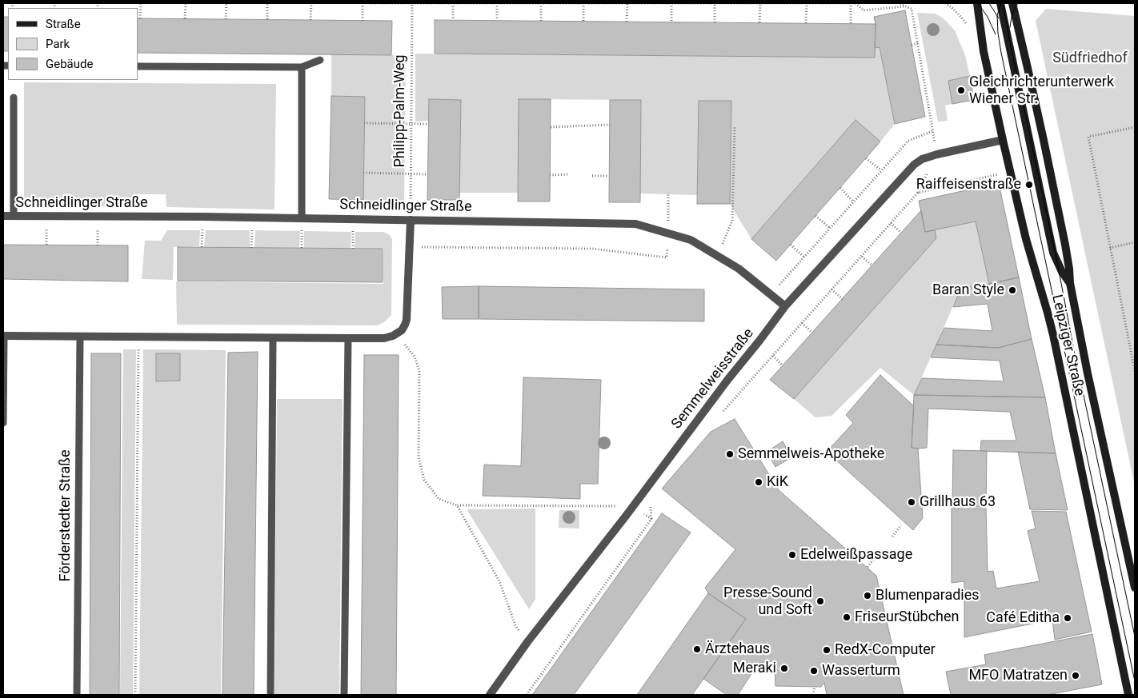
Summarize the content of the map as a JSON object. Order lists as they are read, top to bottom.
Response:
{
  "streets": {
    "main road": ["Leipziger Straße"],
    "street": ["Schneidlinger Straße", "Semmelweisstraße"],
    "lane": ["Förderstedter Straße"],
    "path": ["Philipp-Palm-Weg"]
  },
  "crossings": [
    ["Philipp-Palm-Weg", "Schneidlinger Straße"],
    ["Schneidlinger Straße", "Semmelweisstraße"],
    ["Leipziger Straße", "Semmelweisstraße"]
  ],
  "parks": ["Südfriedhof"],
  "places": [
    "Gleichrichterunterwerk Wiener Str.",
    "Raiffeisenstraße",
    "Baran Style",
    "Semmelweis-Apotheke",
    "KiK",
    "Grillhaus 63",
    "Edelweißpassage",
    "Blumenparadies",
    "Presse-Sound und Soft",
    "FriseurStübchen",
    "Café Editha",
    "Ärztehaus",
    "RedX-Computer",
    "Meraki",
    "Wasserturm",
    "MFO Matratzen"
  ],
  "legend": ["Straße", "Park", "Gebäude"]
}
